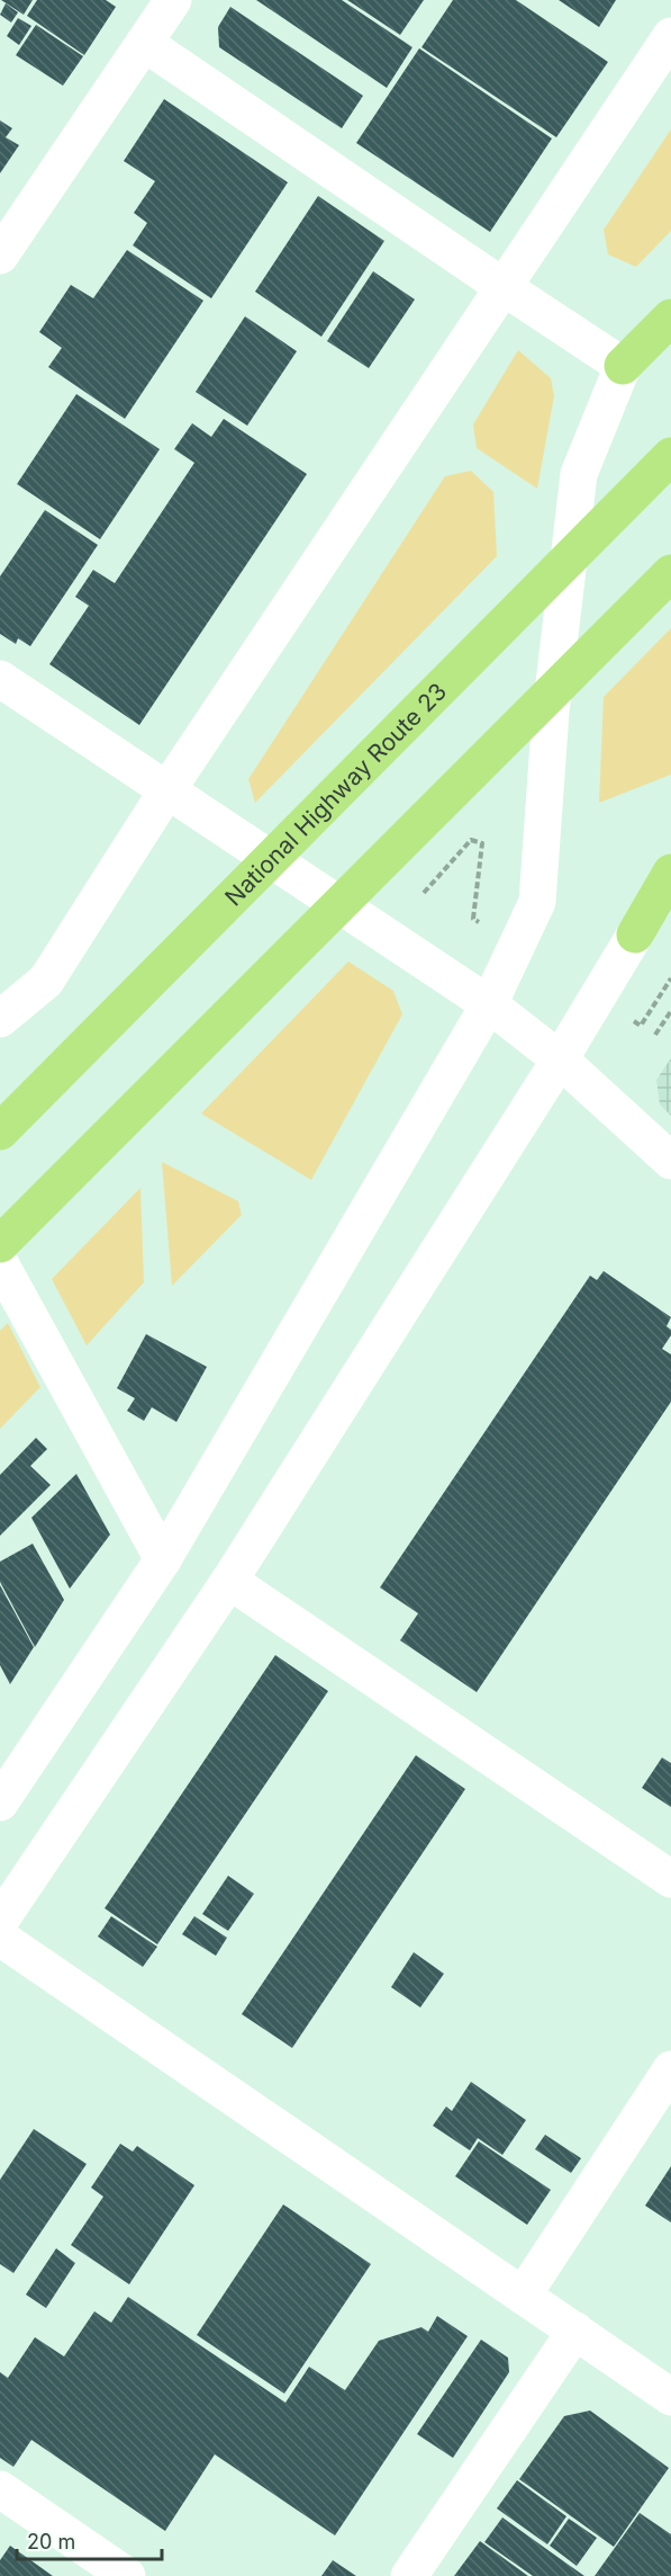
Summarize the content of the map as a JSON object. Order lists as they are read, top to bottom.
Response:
{
  "streets": {
    "highway": ["National Highway Route 23"]
  },
  "scale_bar": "20 m"
}
